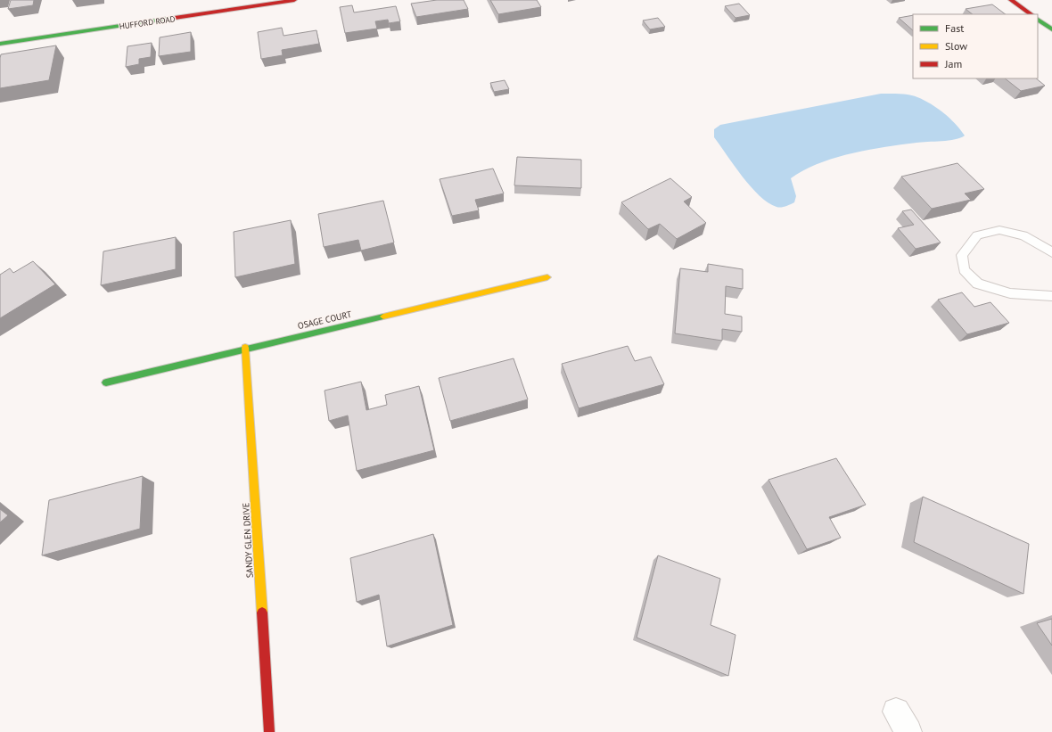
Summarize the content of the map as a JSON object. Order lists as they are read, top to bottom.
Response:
{
  "streets": {
    "street": ["HUFFORD ROAD", "OSAGE COURT", "SANDY GLEN DRIVE"]
  },
  "crossings": [
    ["OSAGE COURT", "SANDY GLEN DRIVE"]
  ],
  "legend": ["Fast", "Slow", "Jam"]
}
